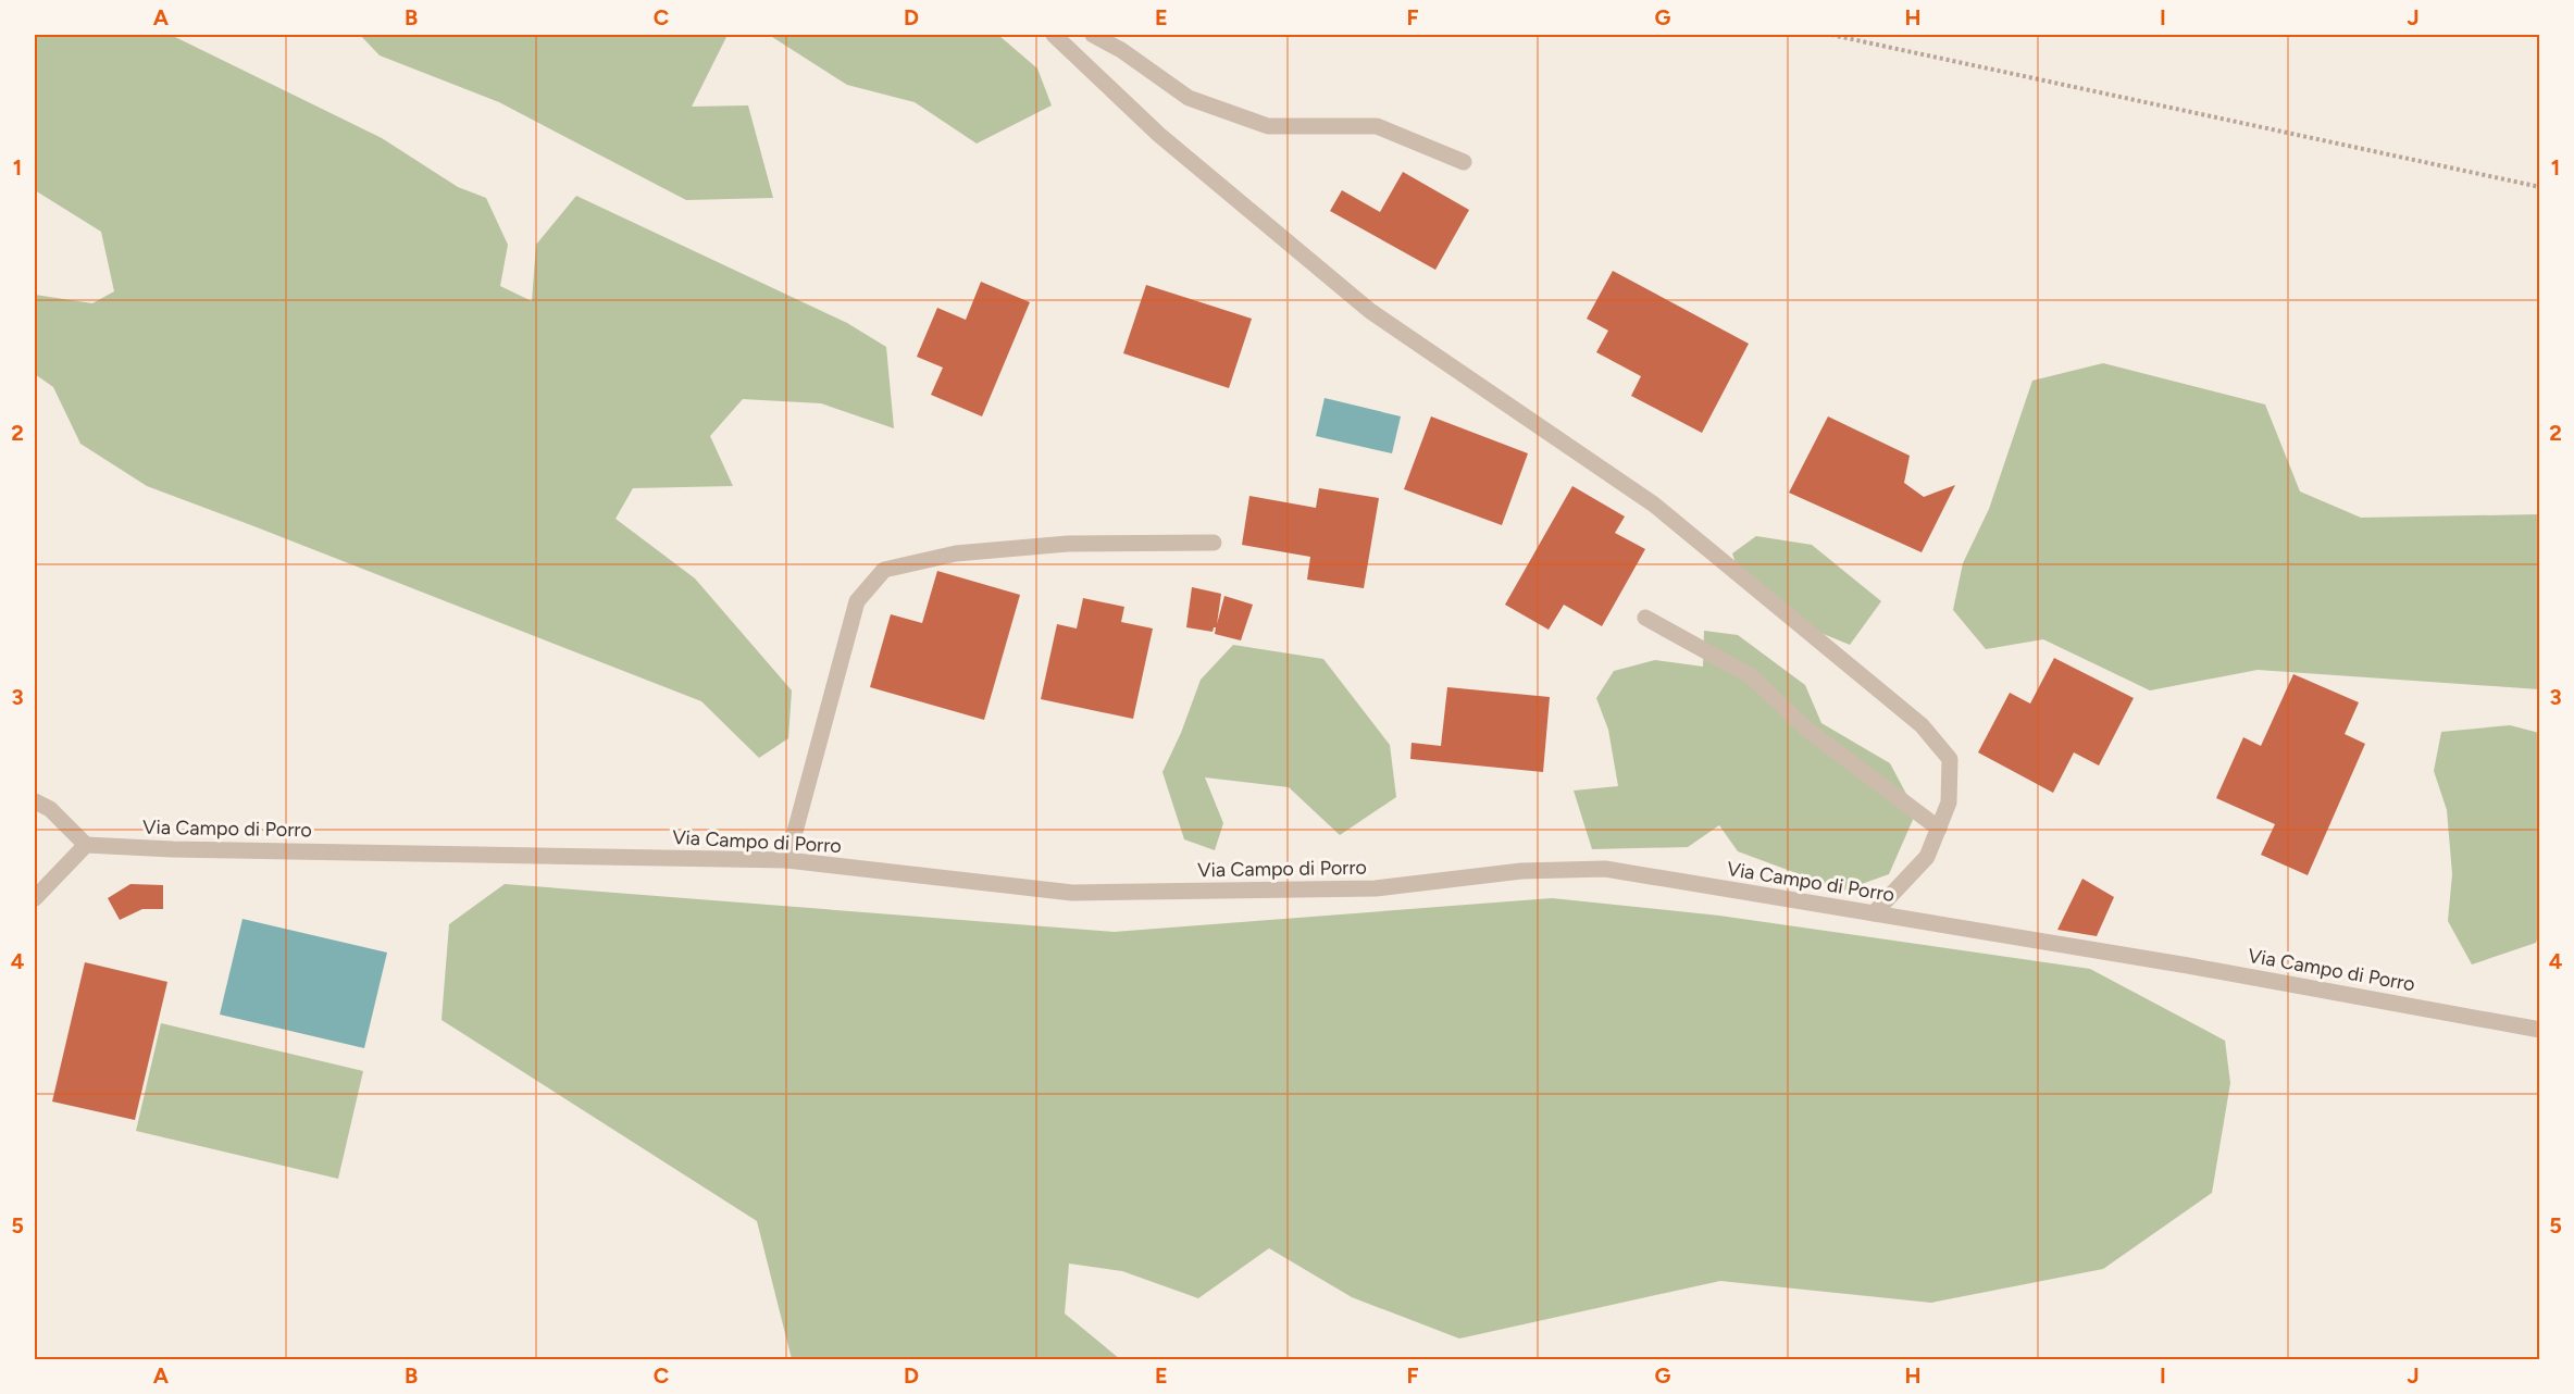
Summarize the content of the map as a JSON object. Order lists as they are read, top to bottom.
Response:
{
  "streets": {
    "street": ["Via Campo di Porro"]
  },
  "grid": {
    "columns": [
      "A",
      "B",
      "C",
      "D",
      "E",
      "F",
      "G",
      "H",
      "I",
      "J"
    ],
    "rows": [
      "1",
      "2",
      "3",
      "4",
      "5"
    ]
  }
}
